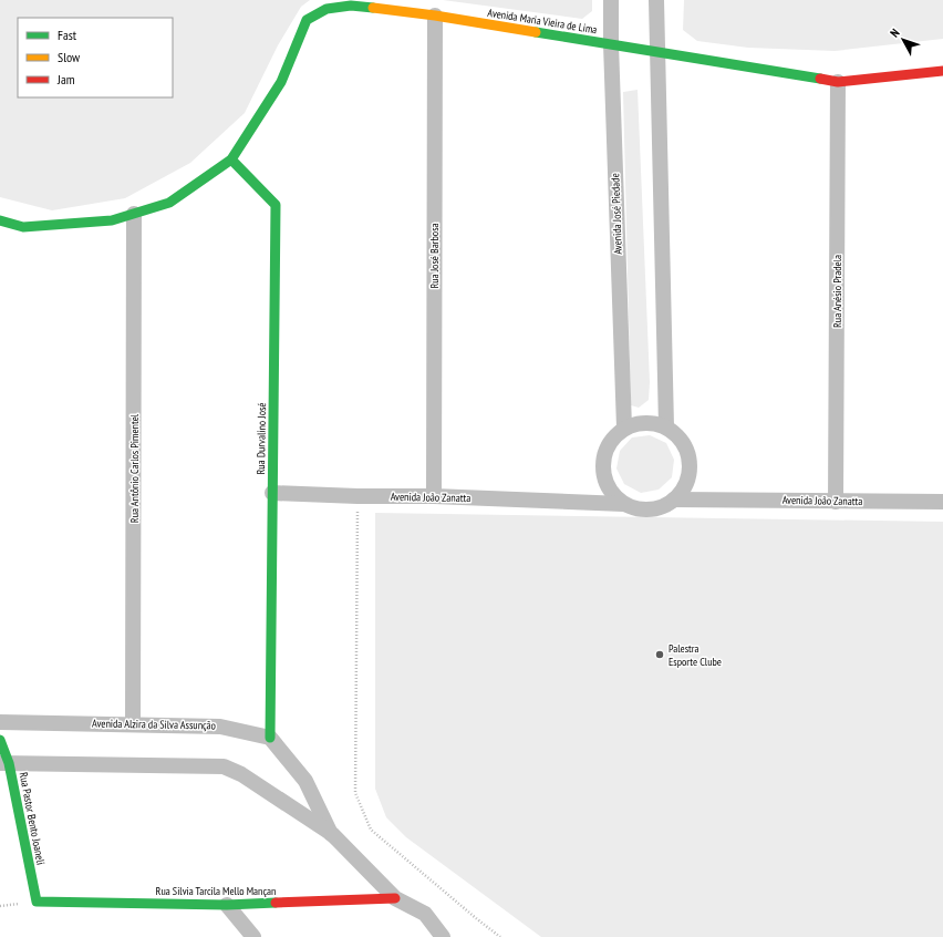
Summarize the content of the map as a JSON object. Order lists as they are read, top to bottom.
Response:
{
  "streets": {
    "street": [
      "Avenida Maria Vieira de Lima",
      "Avenida José Piedade",
      "Rua José Barbosa",
      "Rua Anésio Pradela",
      "Rua Durvalino José",
      "Rua Antônio Carlos Pimentel",
      "Avenida João Zanatta",
      "Avenida Alzira da Silva Assunção",
      "Rua Pastor Bento Joaneli",
      "Rua Silvia Tarcila Mello Mançan"
    ]
  },
  "crossings": [
    ["Avenida Maria Vieira de Lima", "Avenida José Piedade"],
    ["Avenida Maria Vieira de Lima", "Rua José Barbosa"],
    ["Avenida Maria Vieira de Lima", "Rua Anésio Pradela"],
    ["Avenida Maria Vieira de Lima", "Rua Durvalino José"],
    ["Avenida Maria Vieira de Lima", "Rua Antônio Carlos Pimentel"],
    ["Avenida José Piedade", "Avenida João Zanatta"],
    ["Rua José Barbosa", "Avenida João Zanatta"],
    ["Rua Anésio Pradela", "Avenida João Zanatta"],
    ["Rua Durvalino José", "Avenida João Zanatta"],
    ["Rua Durvalino José", "Avenida Alzira da Silva Assunção"],
    ["Rua Antônio Carlos Pimentel", "Avenida Alzira da Silva Assunção"],
    ["Rua Pastor Bento Joaneli", "Rua Silvia Tarcila Mello Mançan"]
  ],
  "places": ["Palestra Esporte Clube"],
  "legend": ["Fast", "Slow", "Jam"],
  "north": "top left"
}
